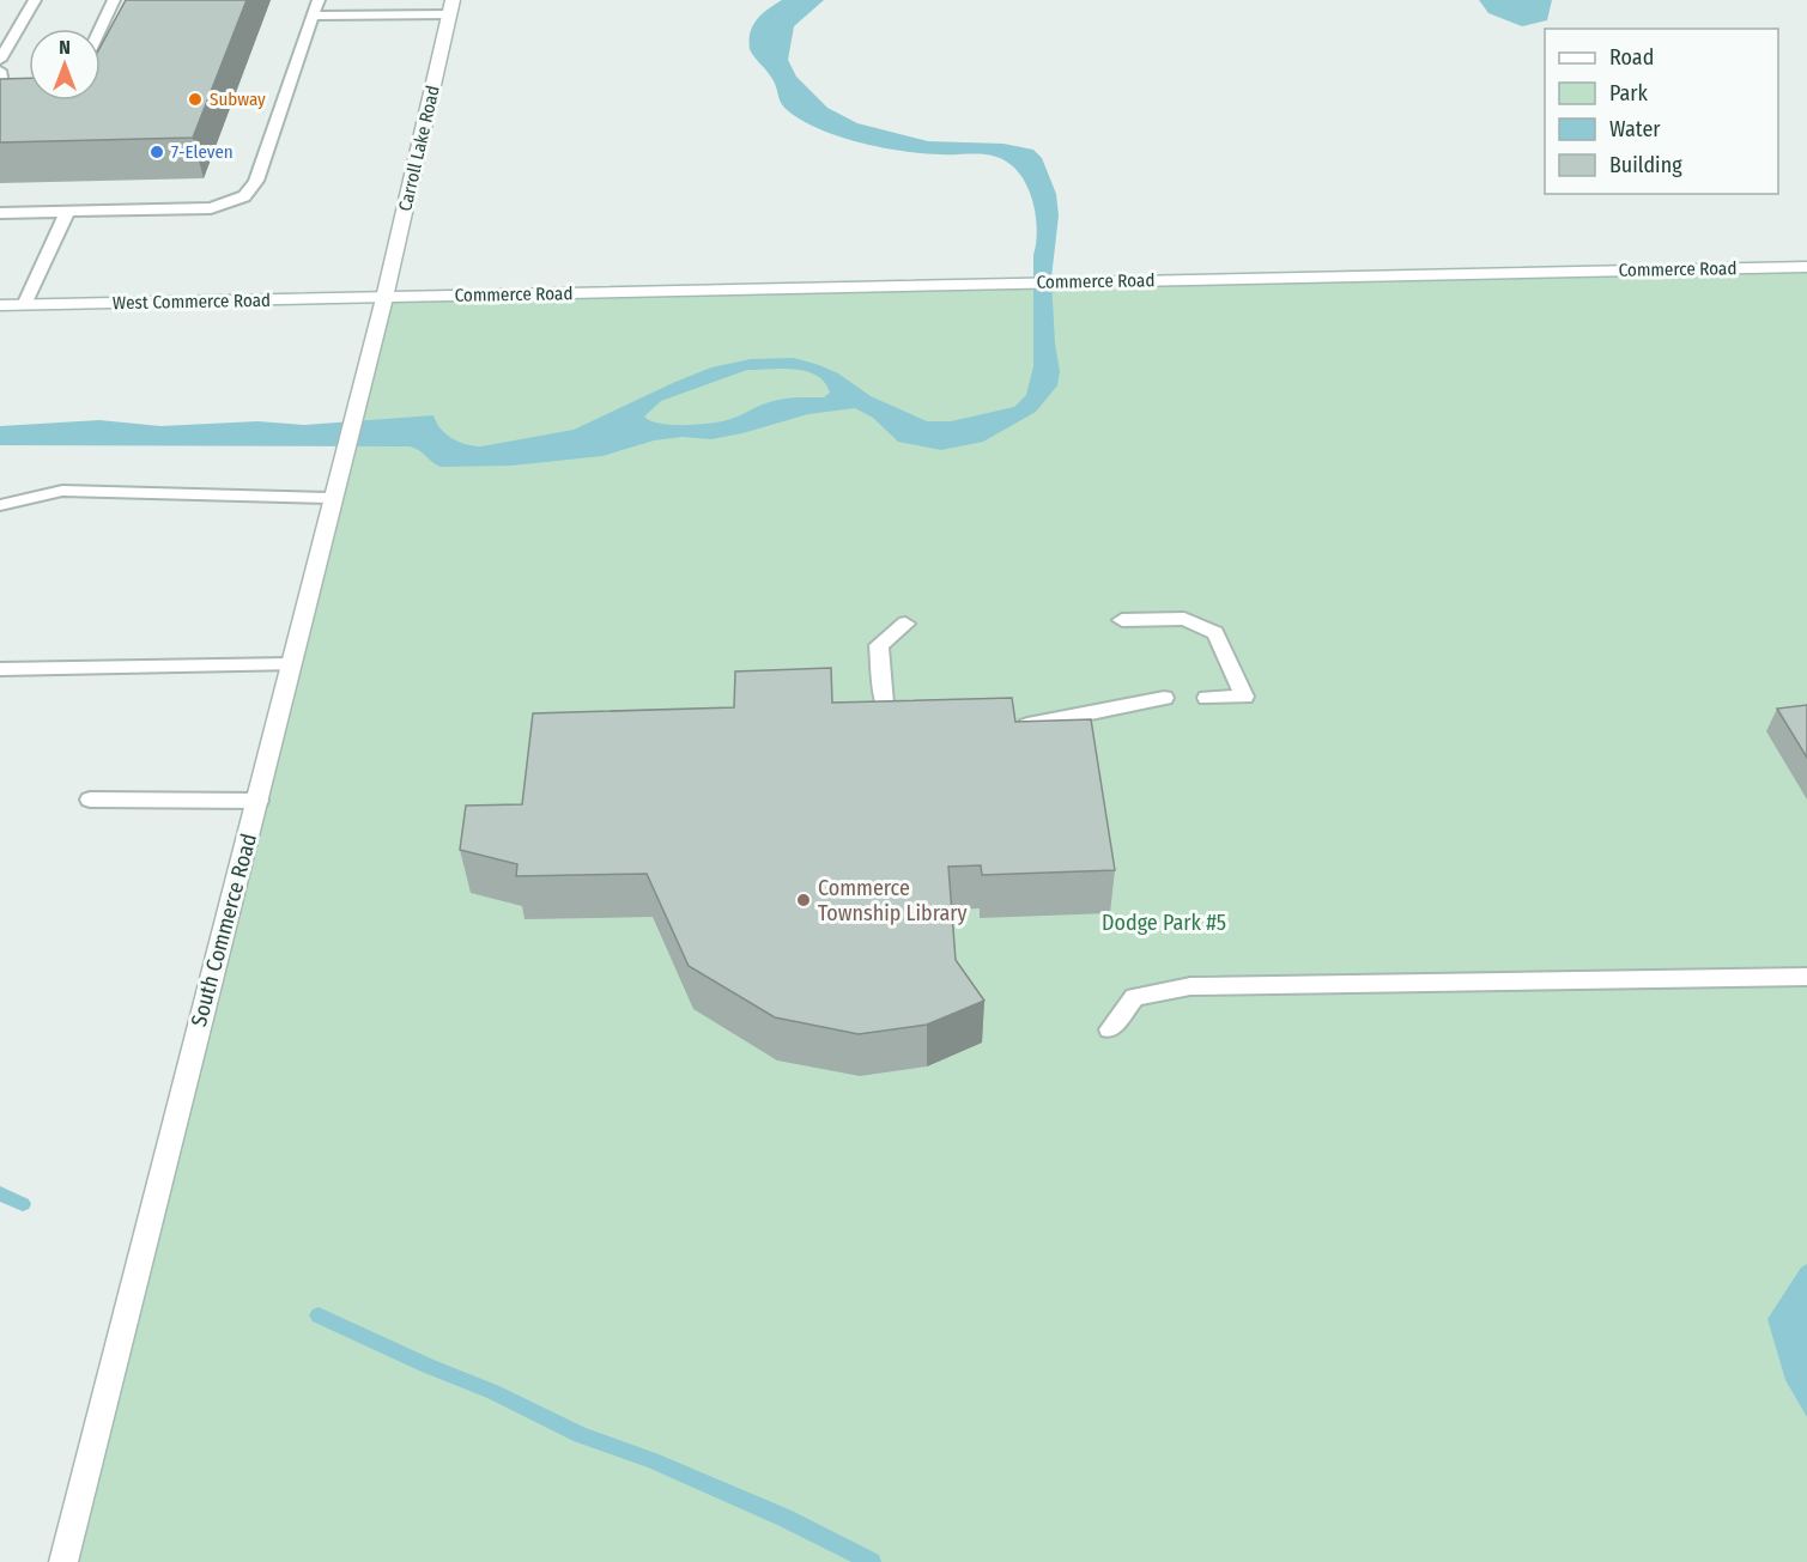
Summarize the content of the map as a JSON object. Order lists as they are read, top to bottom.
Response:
{
  "streets": {
    "street": [
      "Carroll Lake Road",
      "Commerce Road",
      "West Commerce Road",
      "South Commerce Road"
    ]
  },
  "crossings": [
    ["Carroll Lake Road", "Commerce Road"],
    ["Carroll Lake Road", "West Commerce Road"],
    ["Carroll Lake Road", "South Commerce Road"],
    ["Commerce Road", "West Commerce Road"],
    ["Commerce Road", "South Commerce Road"],
    ["West Commerce Road", "South Commerce Road"]
  ],
  "parks": ["Dodge Park #5"],
  "places": ["Subway", "7-Eleven", "Commerce Township Library"],
  "legend": [
    "Road",
    "Park",
    "Water",
    "Building"
  ],
  "north": "top"
}
